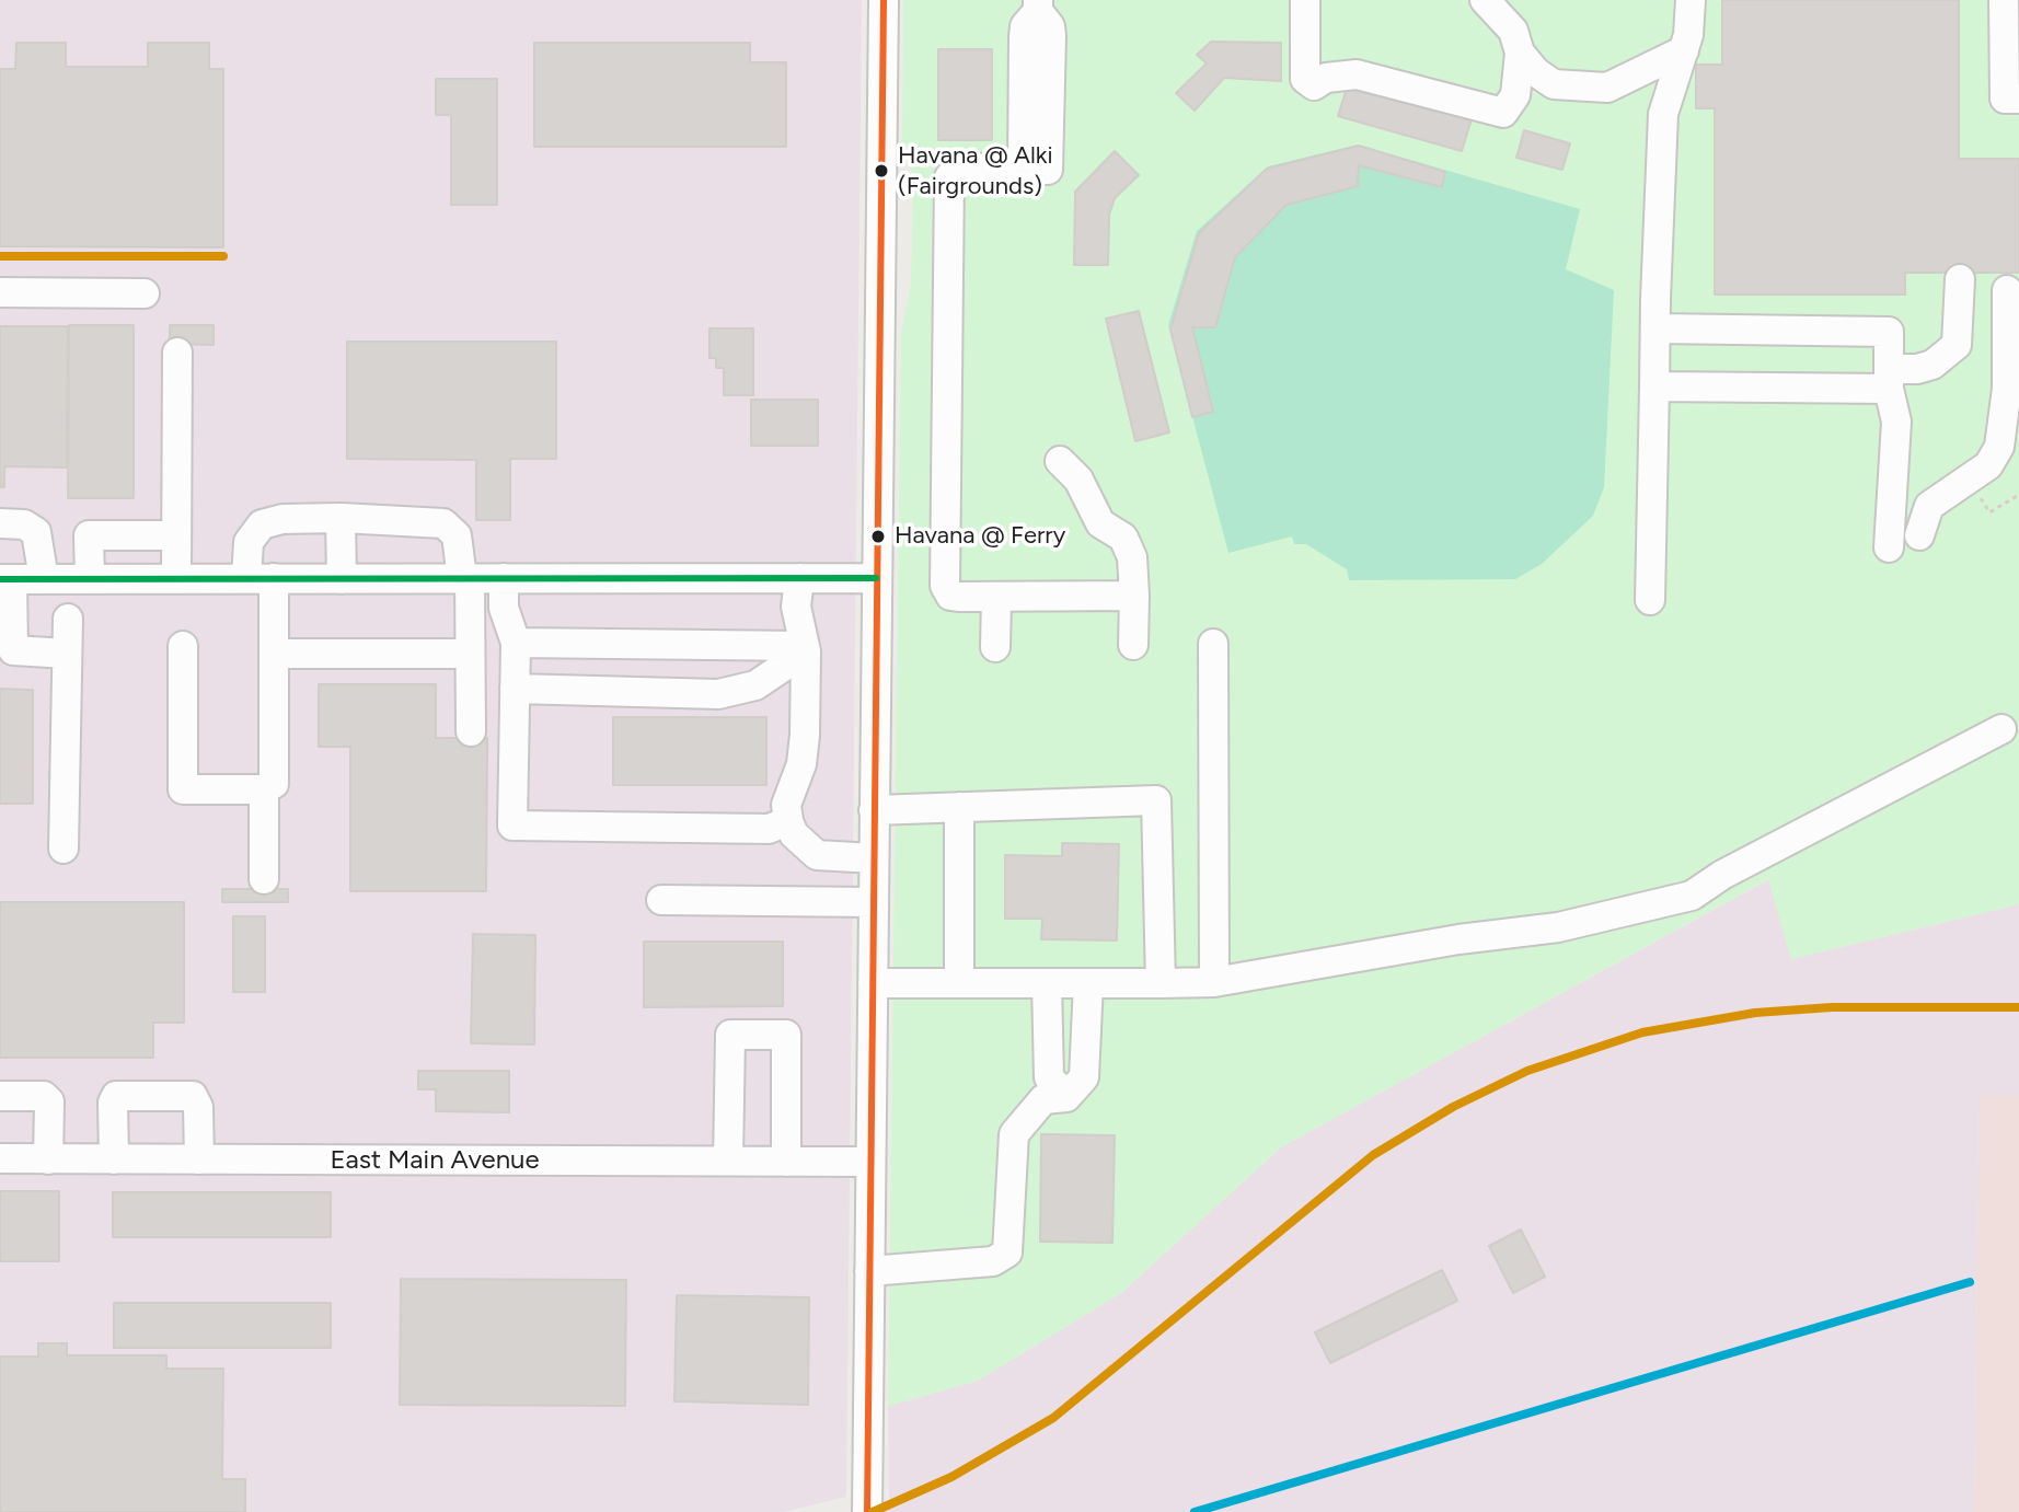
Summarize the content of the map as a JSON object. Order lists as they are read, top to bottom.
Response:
{
  "streets": {
    "street": ["East Main Avenue"]
  },
  "places": ["Havana @ Alki (Fairgrounds)", "Havana @ Ferry"]
}
